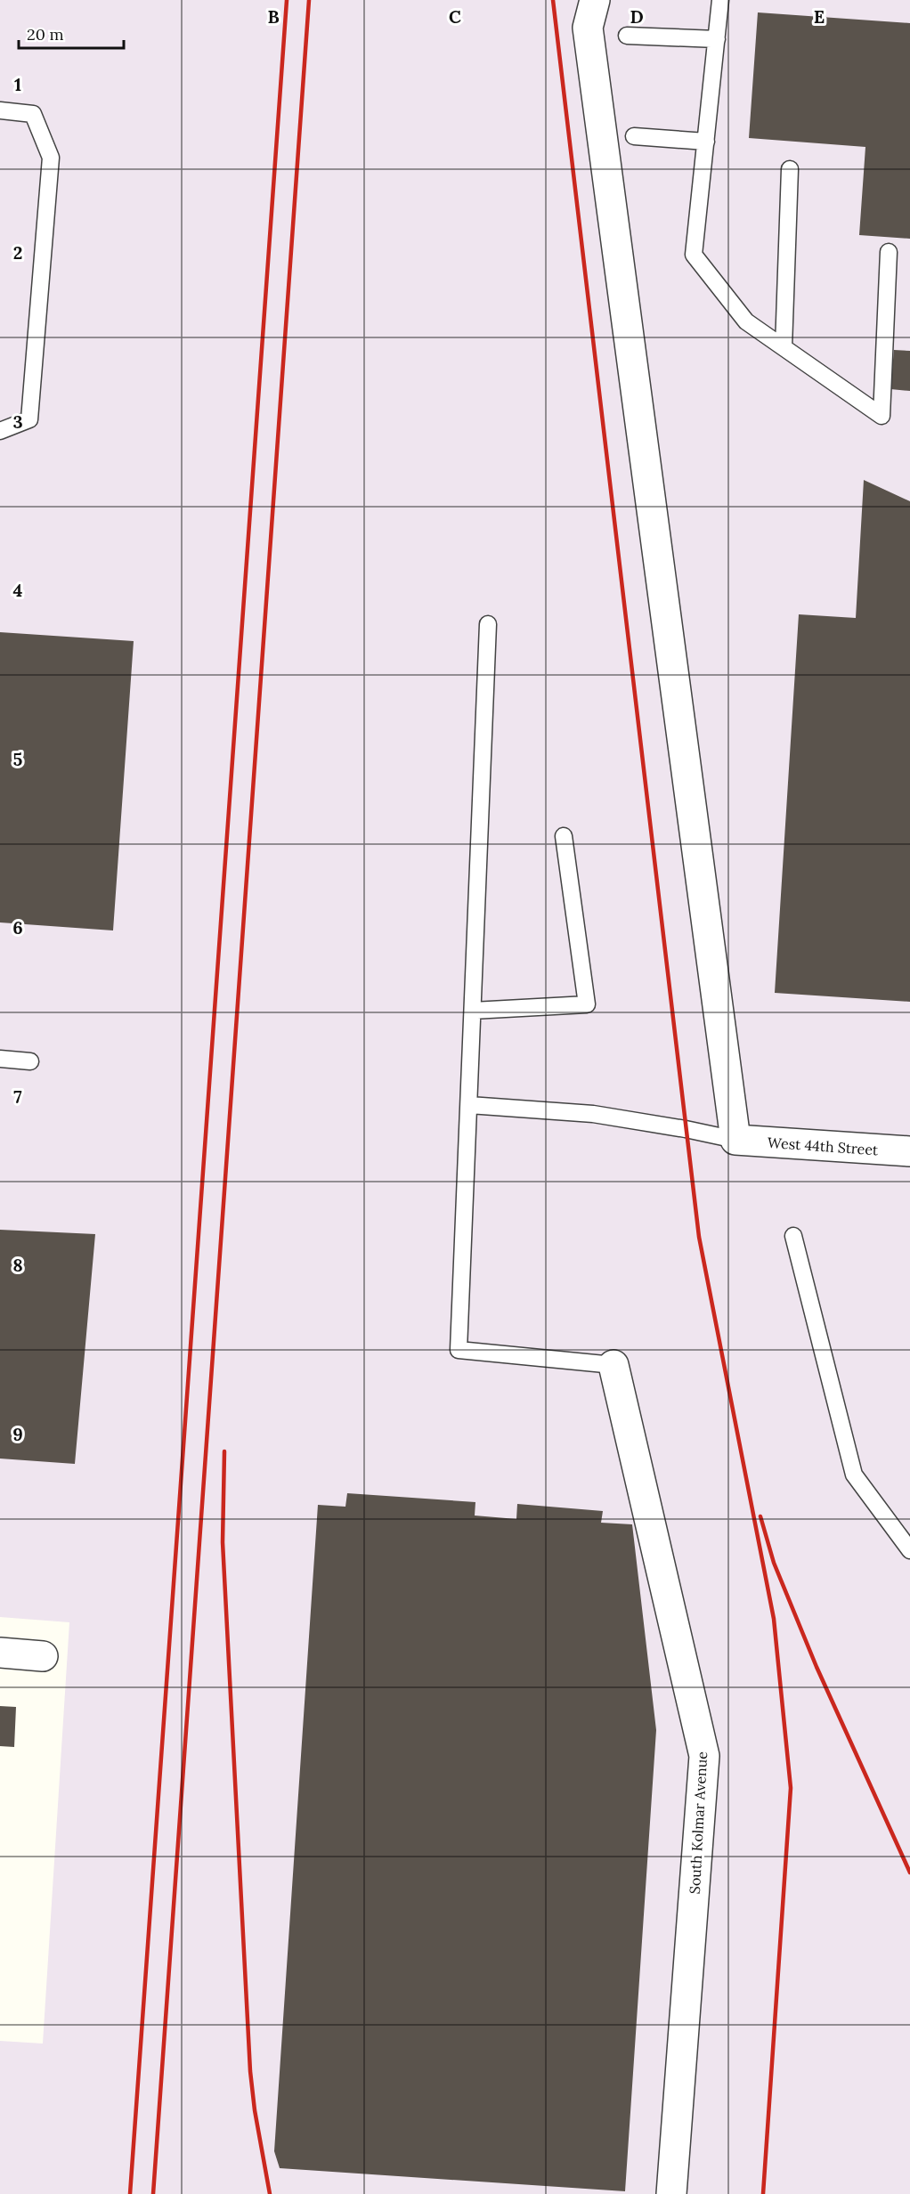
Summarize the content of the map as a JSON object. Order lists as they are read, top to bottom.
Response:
{
  "streets": {
    "street": ["West 44th Street", "South Kolmar Avenue"]
  },
  "scale_bar": "20 m",
  "grid": {
    "columns": [
      "B",
      "C",
      "D",
      "E"
    ],
    "rows": [
      "1",
      "2",
      "3",
      "4",
      "5",
      "6",
      "7",
      "8",
      "9"
    ]
  }
}
